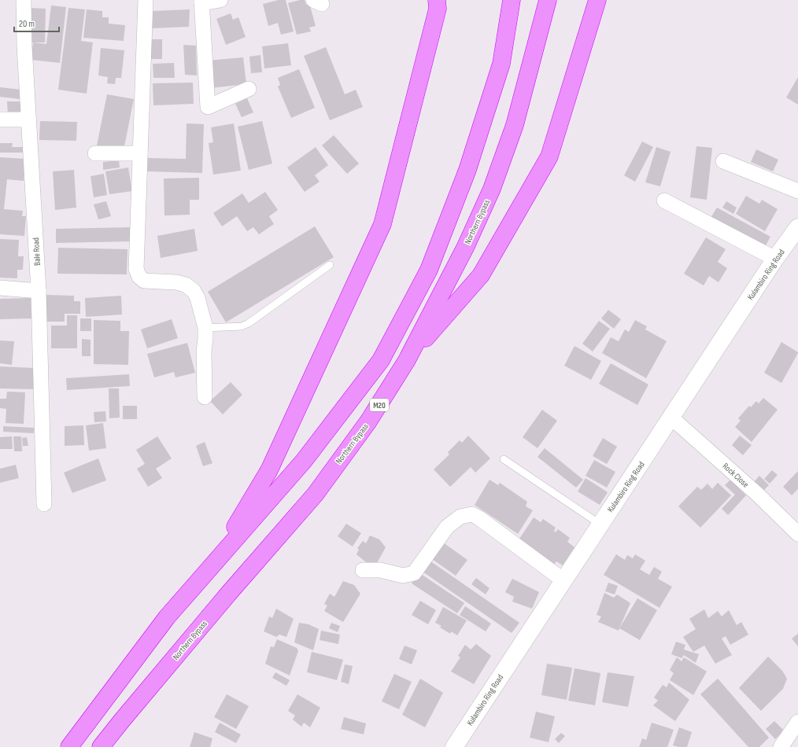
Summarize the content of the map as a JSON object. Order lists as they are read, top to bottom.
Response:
{
  "streets": {
    "highway": ["Northern Bypass", "M20"],
    "street": ["Bale Road", "Kulambiro Ring Road", "Rock Close"]
  },
  "crossings": [
    ["Kulambiro Ring Road", "Rock Close"]
  ],
  "scale_bar": "20 m"
}
